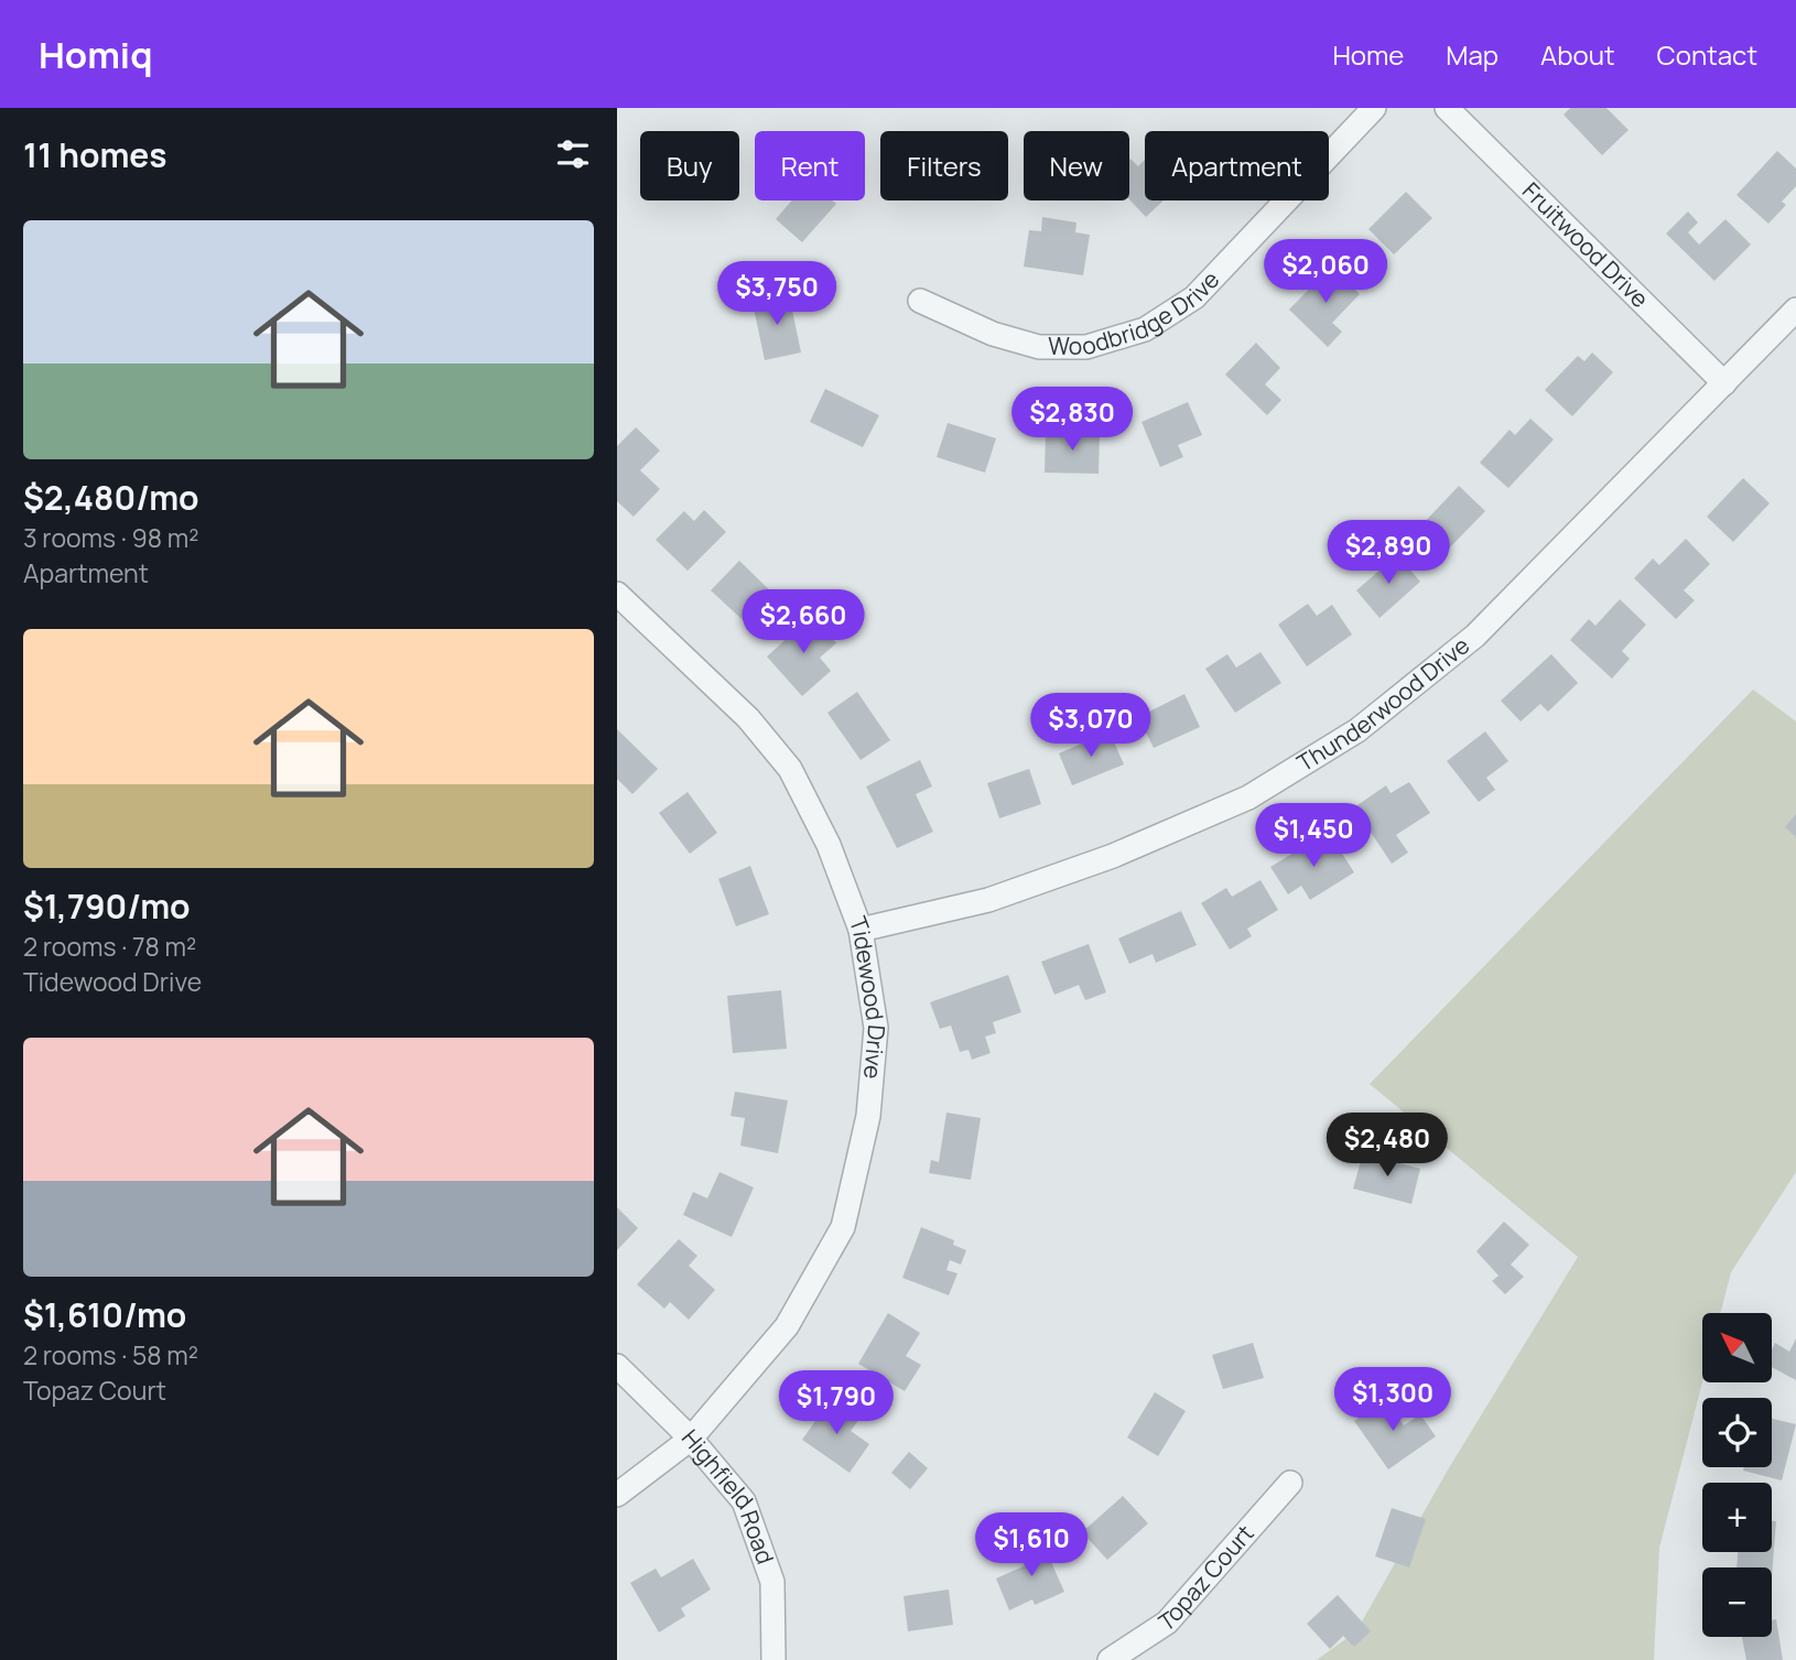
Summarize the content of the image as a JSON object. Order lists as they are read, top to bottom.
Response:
{
  "streets": {
    "street": [
      "Fruitwood Drive",
      "Woodbridge Drive",
      "Thunderwood Drive",
      "Tidewood Drive",
      "Highfield Road",
      "Topaz Court"
    ]
  },
  "crossings": [
    ["Fruitwood Drive", "Thunderwood Drive"],
    ["Thunderwood Drive", "Tidewood Drive"],
    ["Tidewood Drive", "Highfield Road"]
  ],
  "north": "top left",
  "page": {
    "header": "Homiq",
    "nav": [
      "Home",
      "Map",
      "About",
      "Contact"
    ],
    "heading": "11 homes",
    "chip": [
      "Buy",
      "Rent",
      "Filters",
      "New",
      "Apartment"
    ],
    "list": [
      {
        "name": "$2,480/mo",
        "note": "3 rooms · 98 m² · Apartment"
      },
      {
        "name": "$1,790/mo",
        "note": "2 rooms · 78 m² · Tidewood Drive"
      },
      {
        "name": "$1,610/mo",
        "note": "2 rooms · 58 m² · Topaz Court"
      }
    ],
    "price": [
      "$2,060",
      "$3,750",
      "$2,830",
      "$2,890",
      "$2,660",
      "$3,070",
      "$1,450",
      "$2,480",
      "$1,300",
      "$1,790",
      "$1,610"
    ],
    "map_buttons": ["+", "−"]
  }
}
